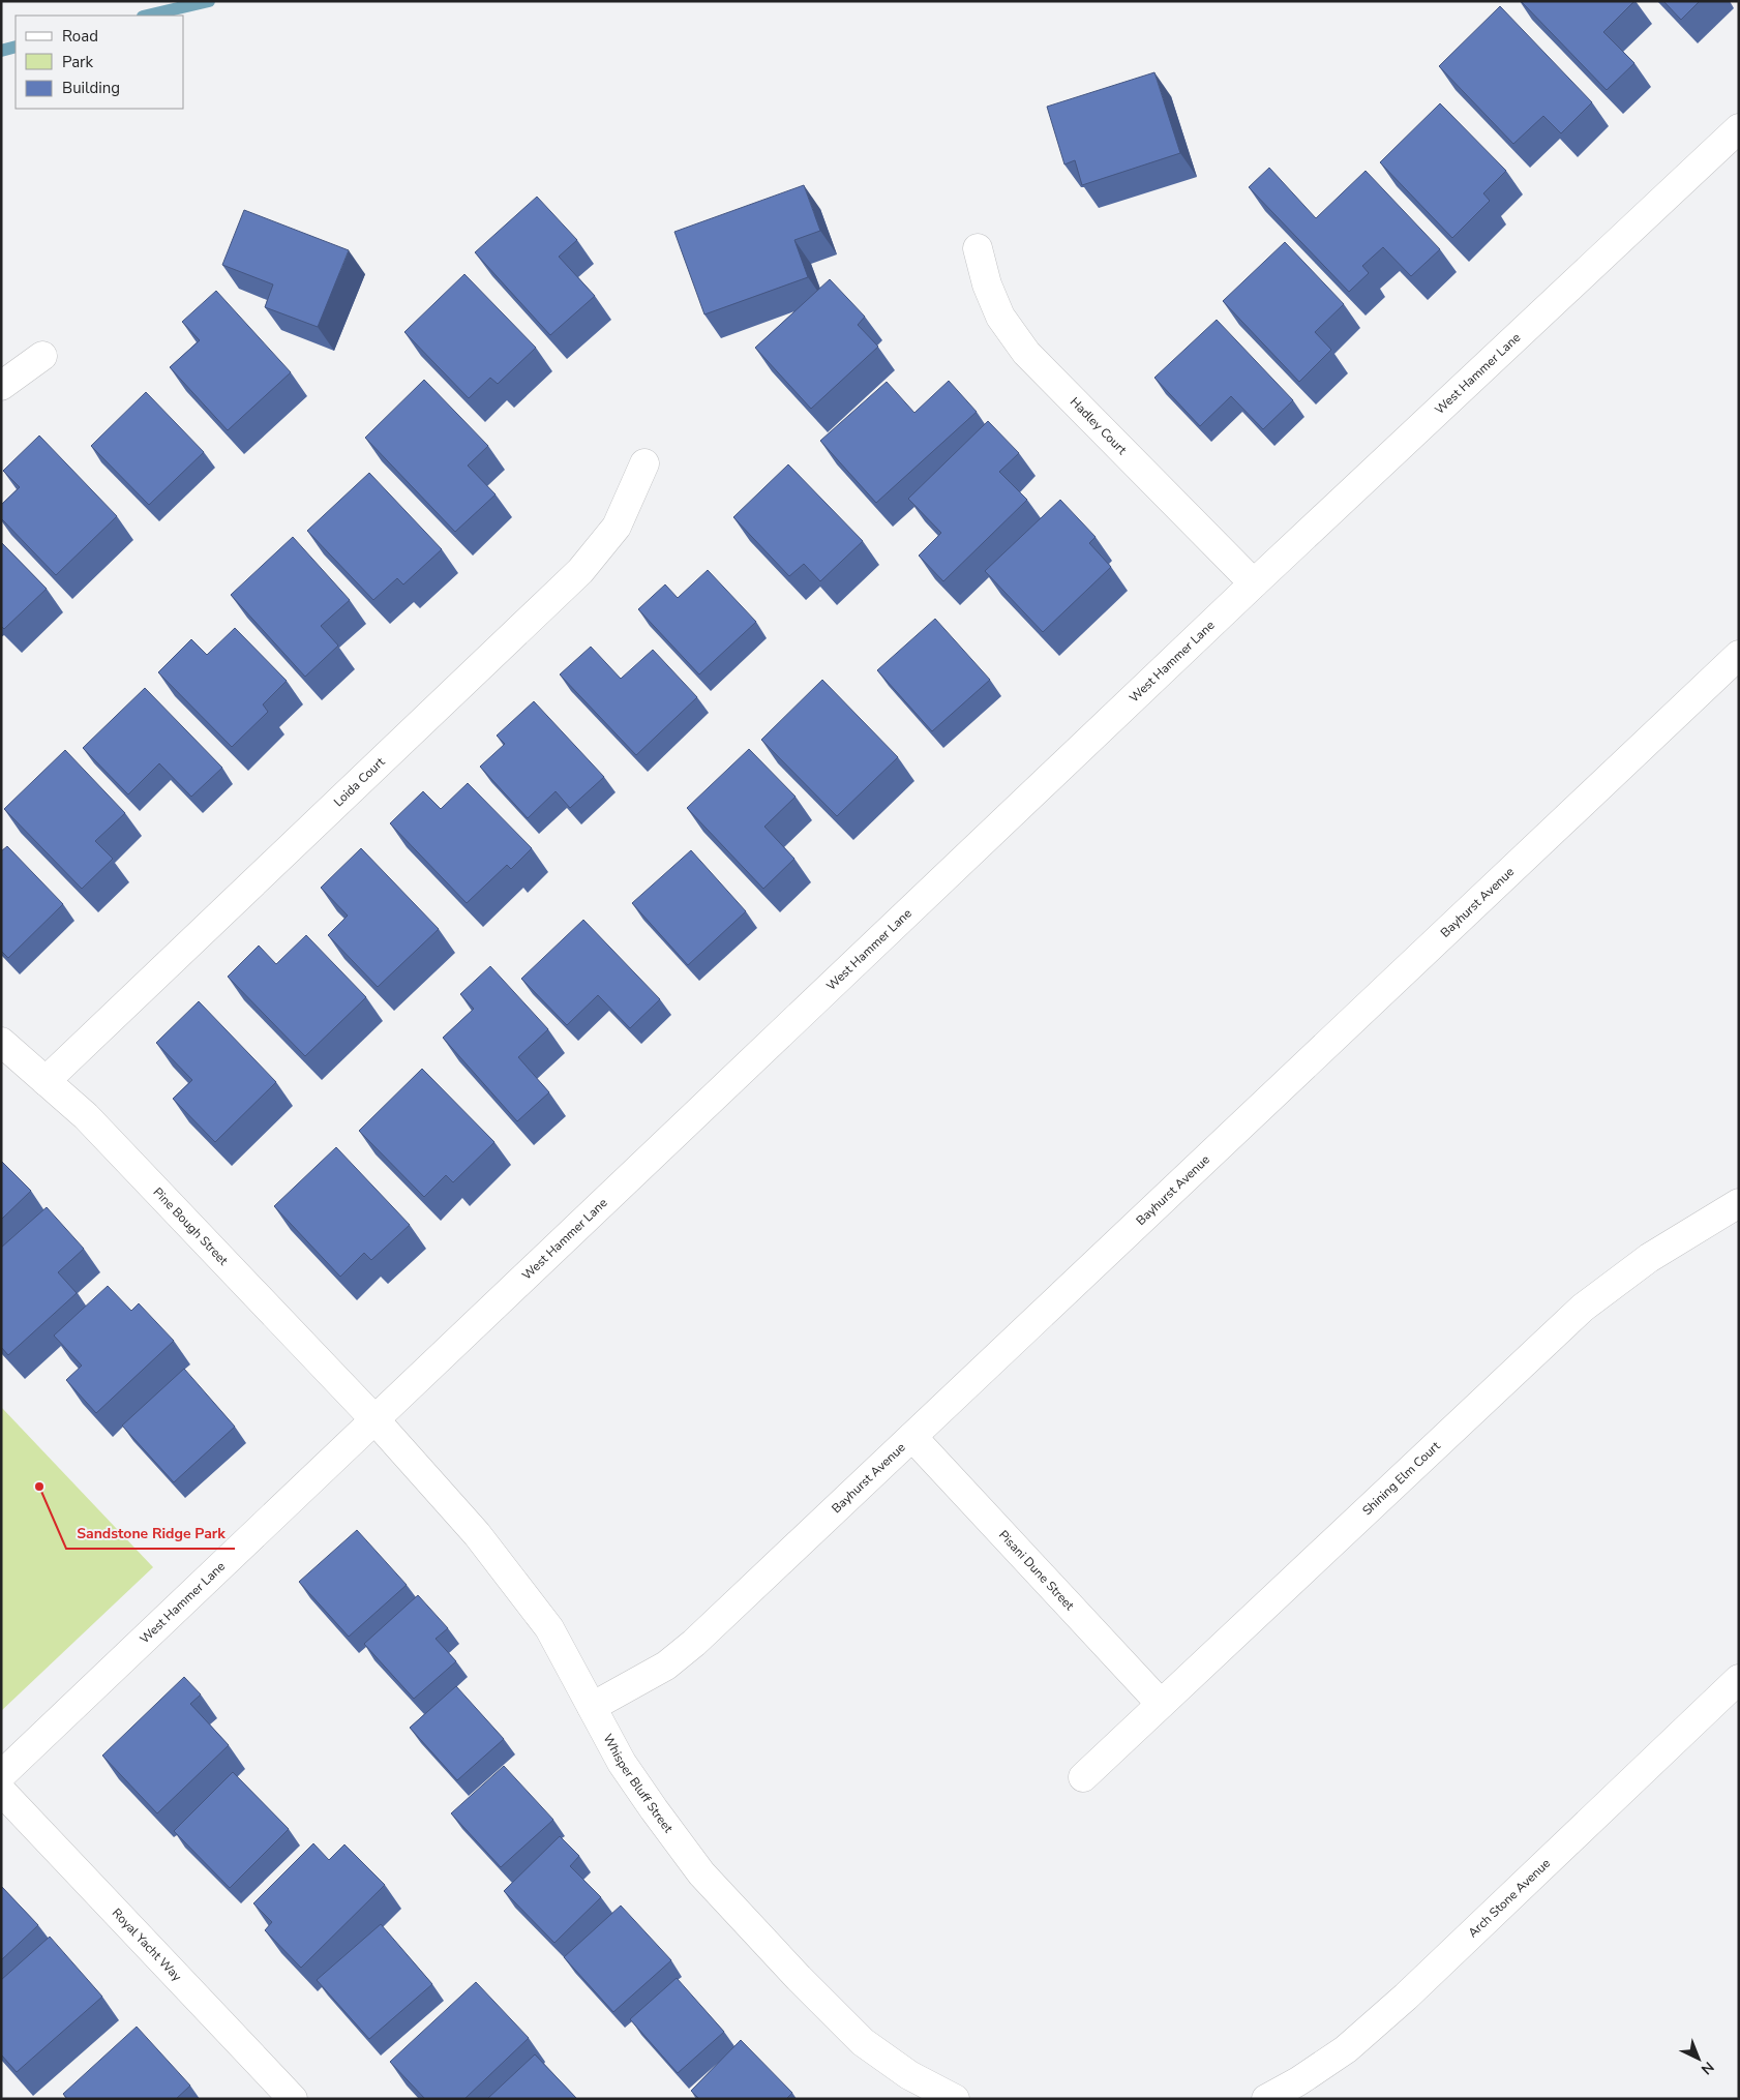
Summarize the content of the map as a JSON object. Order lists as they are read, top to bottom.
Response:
{
  "streets": {
    "street": [
      "West Hammer Lane",
      "Hadley Court",
      "Loida Court",
      "Bayhurst Avenue",
      "Pine Bough Street",
      "Shining Elm Court",
      "Pisani Dune Street",
      "Whisper Bluff Street",
      "Arch Stone Avenue",
      "Royal Yacht Way"
    ]
  },
  "crossings": [
    ["West Hammer Lane", "Hadley Court"],
    ["West Hammer Lane", "Pine Bough Street"],
    ["West Hammer Lane", "Whisper Bluff Street"],
    ["Loida Court", "Pine Bough Street"],
    ["Bayhurst Avenue", "Pisani Dune Street"],
    ["Bayhurst Avenue", "Whisper Bluff Street"],
    ["Pine Bough Street", "Whisper Bluff Street"],
    ["Shining Elm Court", "Pisani Dune Street"]
  ],
  "places": ["Sandstone Ridge Park"],
  "legend": ["Road", "Park", "Building"],
  "north": "bottom right"
}
